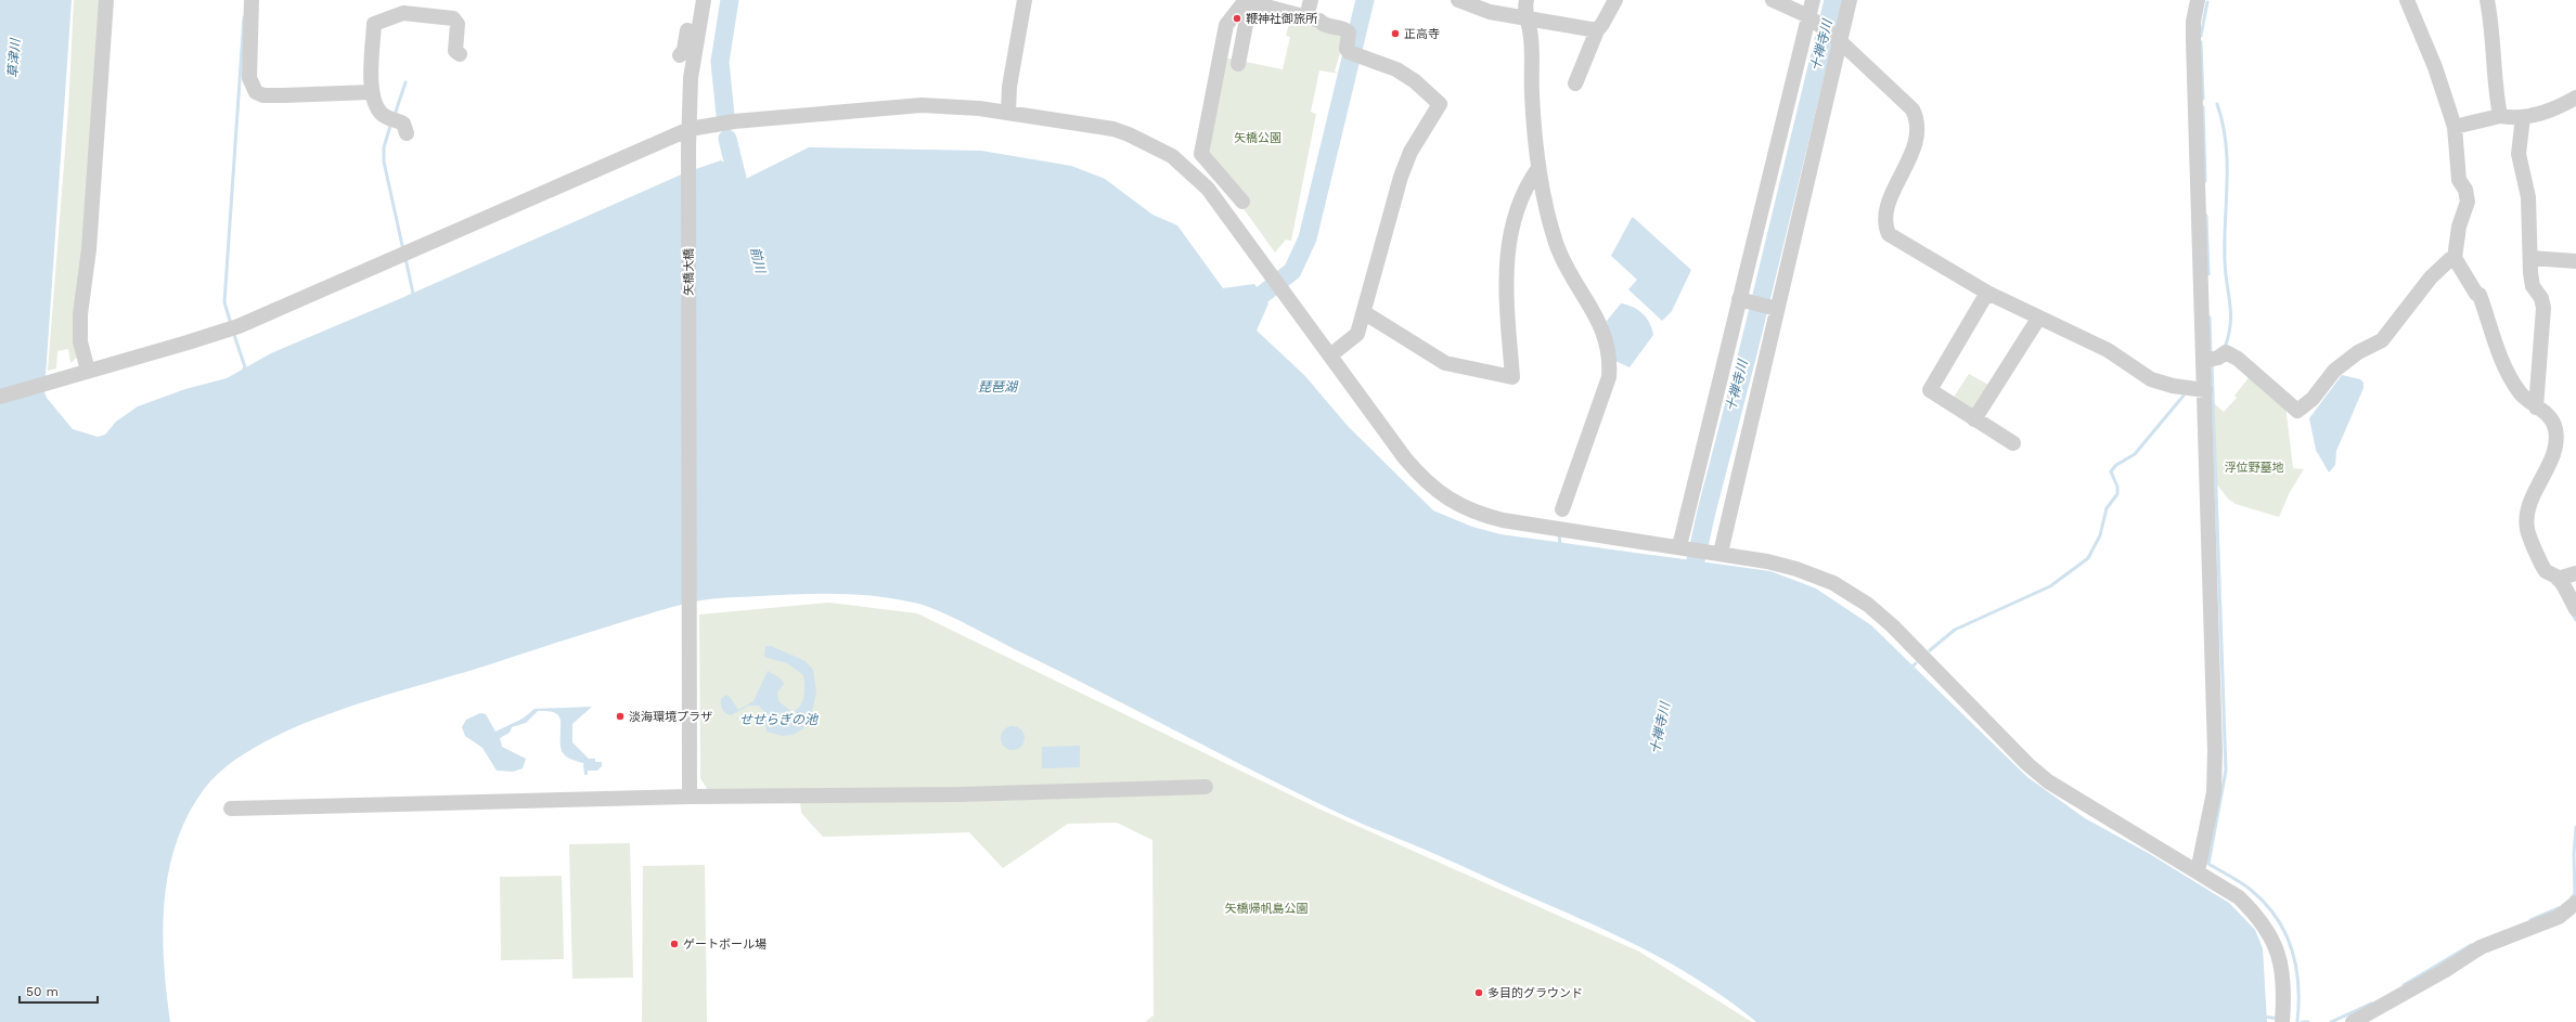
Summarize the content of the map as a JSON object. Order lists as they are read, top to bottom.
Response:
{
  "streets": {
    "street": ["矢橋大橋"]
  },
  "water": [
    "十禅寺川",
    "草津川",
    "前川",
    "琵琶湖",
    "せせらぎの池"
  ],
  "parks": ["矢橋公園", "浮位野墓地", "矢橋帰帆島公園"],
  "places": [
    "鞭神社御旅所",
    "正高寺",
    "淡海環境プラザ",
    "ゲートボール場",
    "多目的グラウンド"
  ],
  "scale_bar": "50 m"
}
